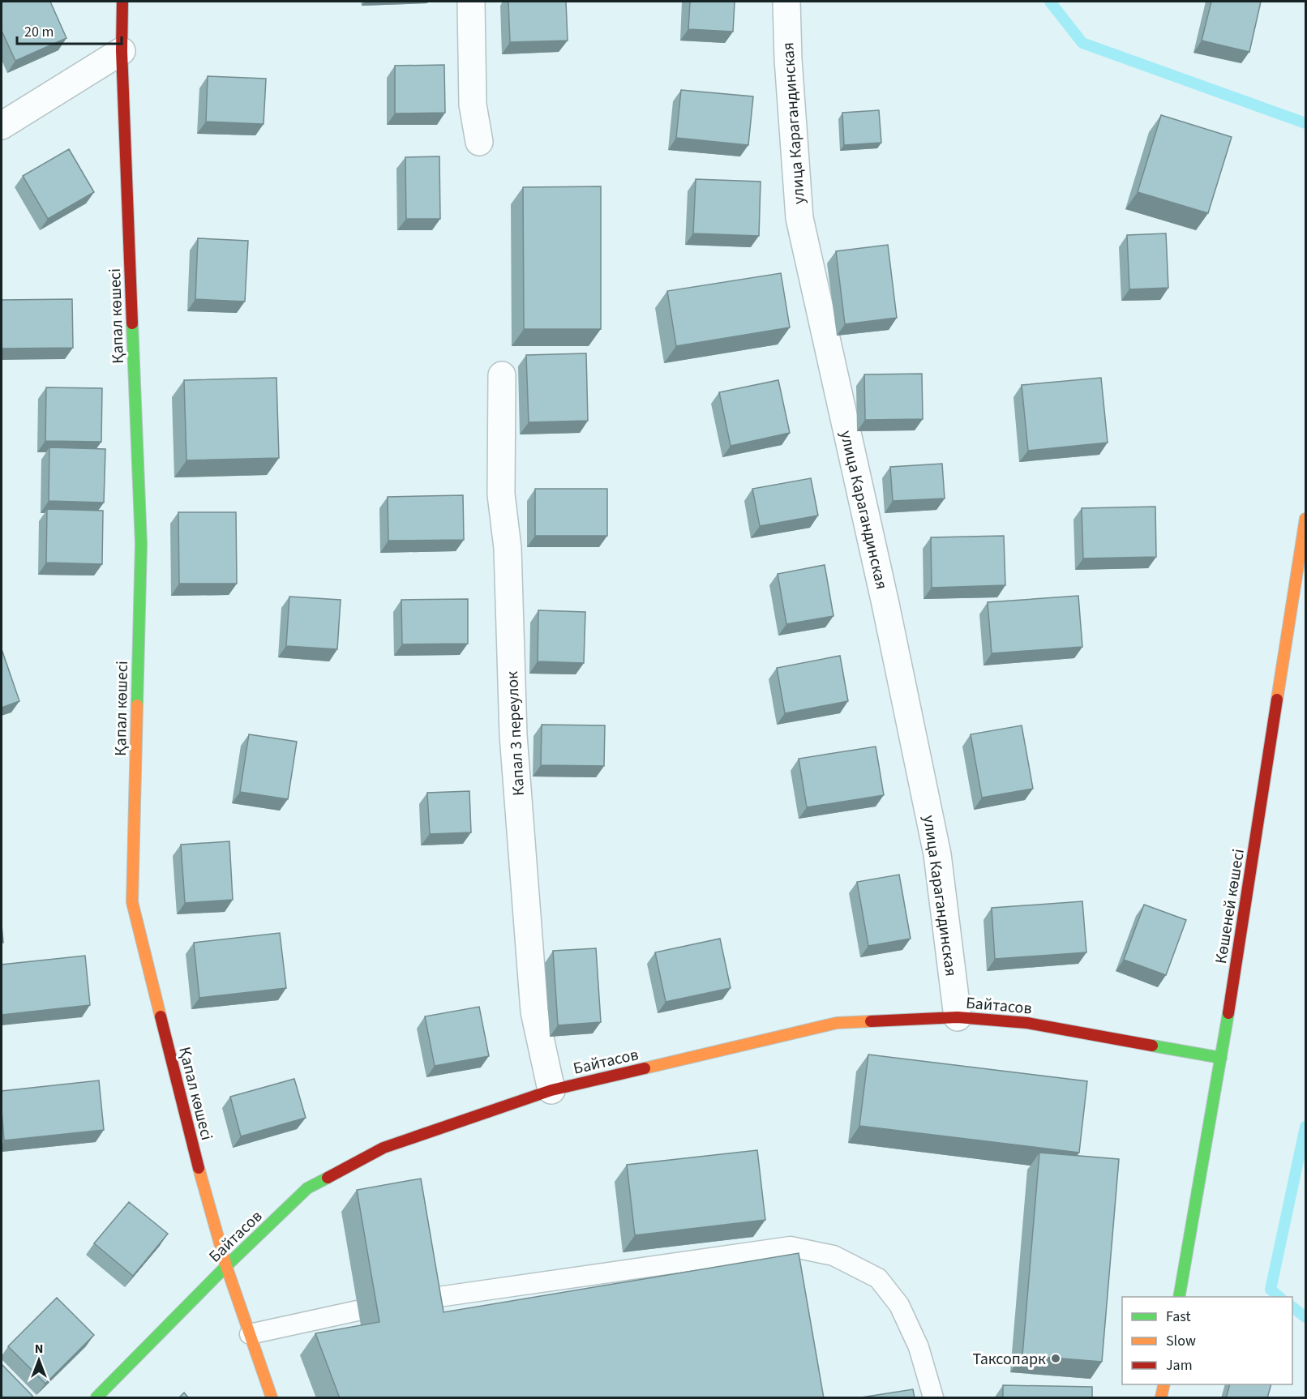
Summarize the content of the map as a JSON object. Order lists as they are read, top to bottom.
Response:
{
  "streets": {
    "street": [
      "улица Карагандинская",
      "Қапал көшесі",
      "Капал 3 переулок",
      "Көшеней көшесі",
      "Байтасов"
    ]
  },
  "crossings": [
    ["улица Карагандинская", "Байтасов"],
    ["Қапал көшесі", "Байтасов"],
    ["Капал 3 переулок", "Байтасов"],
    ["Көшеней көшесі", "Байтасов"]
  ],
  "places": ["Таксопарк"],
  "legend": ["Fast", "Slow", "Jam"],
  "scale_bar": "20 m",
  "north": "top"
}
